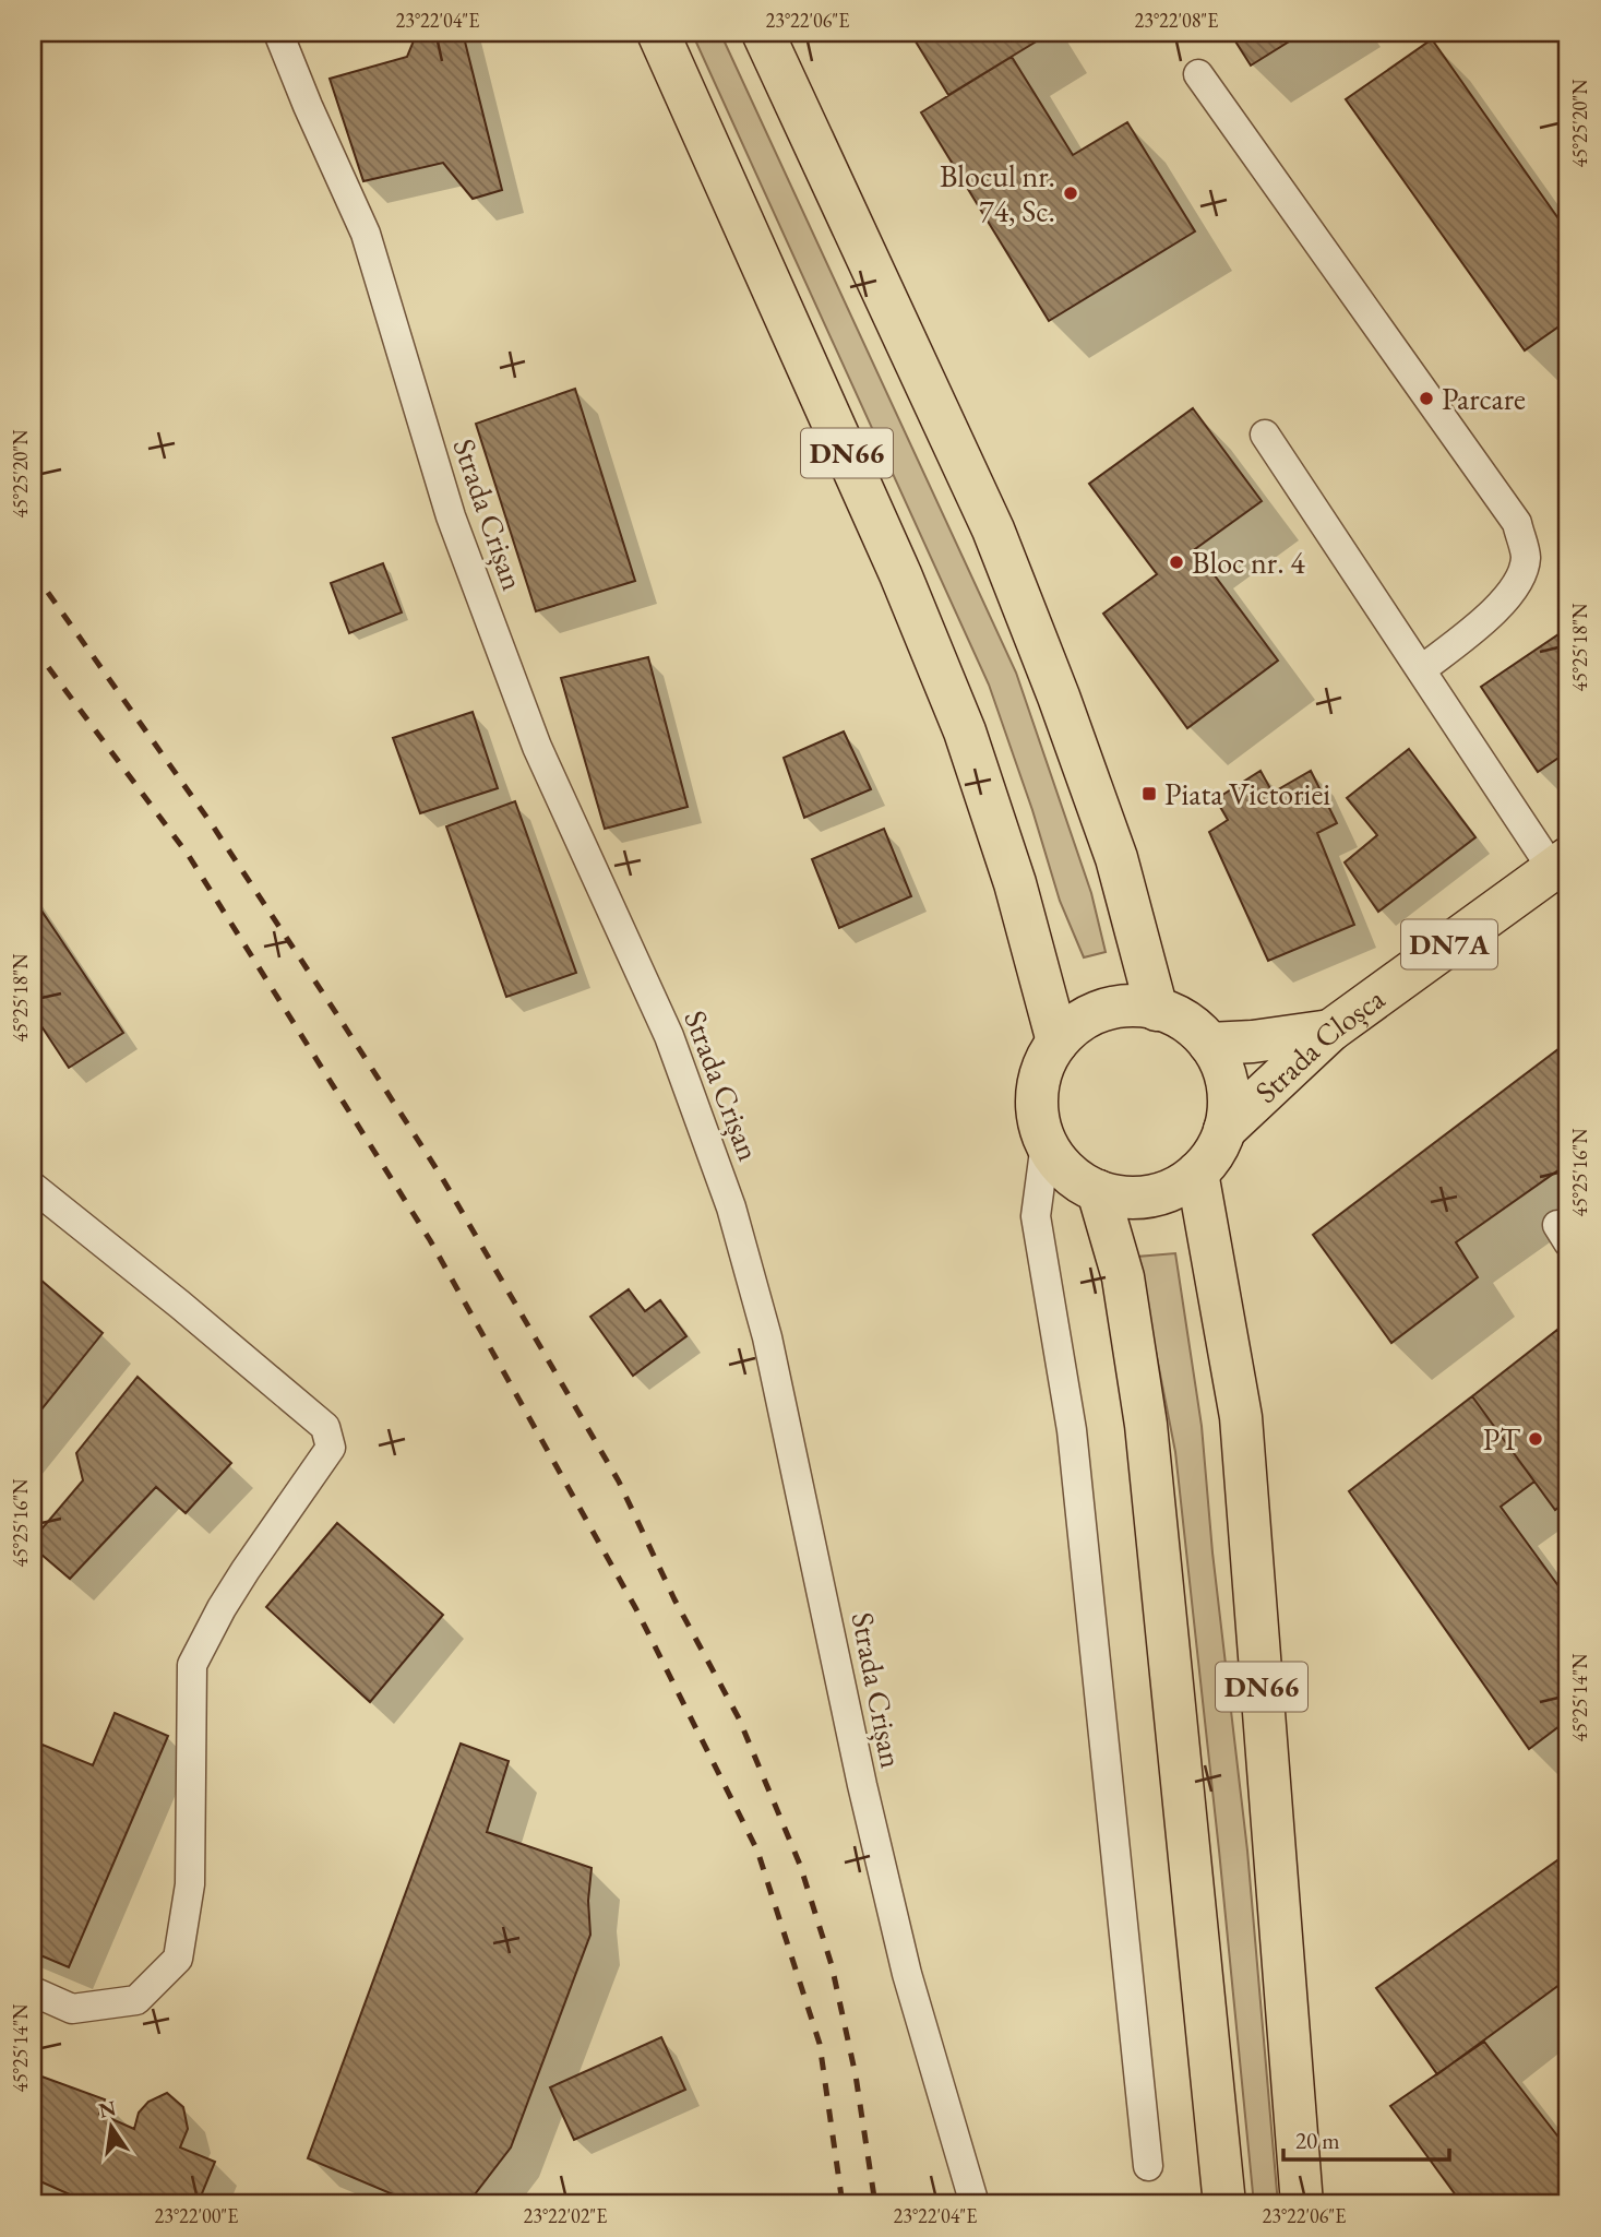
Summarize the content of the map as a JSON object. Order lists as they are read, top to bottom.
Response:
{
  "streets": {
    "main road": ["DN66", "DN7A", "Strada Cloșca"],
    "lane": ["Strada Crișan"]
  },
  "crossings": [
    ["DN66", "Strada Cloșca"]
  ],
  "places": {
    "other": [
      "Blocul nr. 74, Sc.",
      "Parcare",
      "Bloc nr. 4",
      "PT"
    ],
    "transit": ["Piata Victoriei"]
  },
  "scale_bar": "20 m",
  "north": "top",
  "coordinates": [
    "23°22'04\"E",
    "23°22'06\"E",
    "23°22'08\"E",
    "45°25'20\"N",
    "45°25'18\"N",
    "45°25'16\"N",
    "45°25'14\"N",
    "23°22'00\"E",
    "23°22'02\"E"
  ]
}
